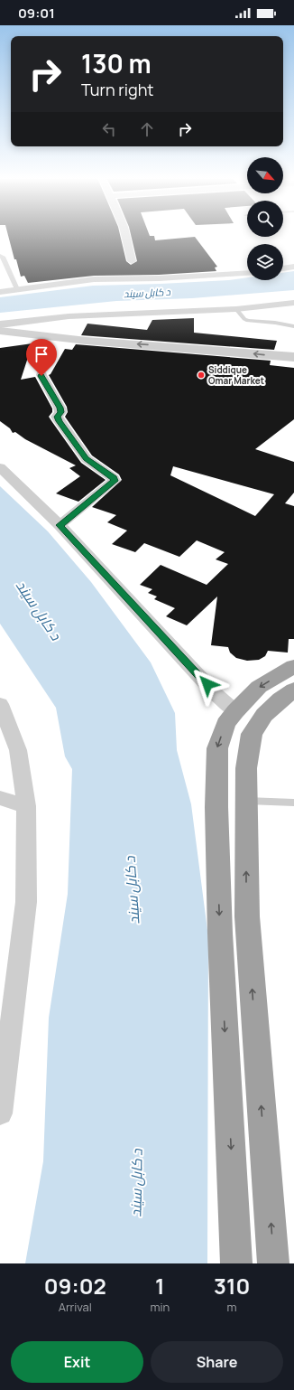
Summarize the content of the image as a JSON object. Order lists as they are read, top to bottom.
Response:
{
  "water": ["د کابل سيند"],
  "places": ["Siddique Omar Market"],
  "north": "bottom right",
  "page": {
    "status": "09:01",
    "turn": ["130 m", "Turn right"],
    "eta": [
      "09:02",
      "Arrival",
      "1",
      "min",
      "310",
      "m"
    ],
    "buttons": ["Exit", "Share"]
  }
}
